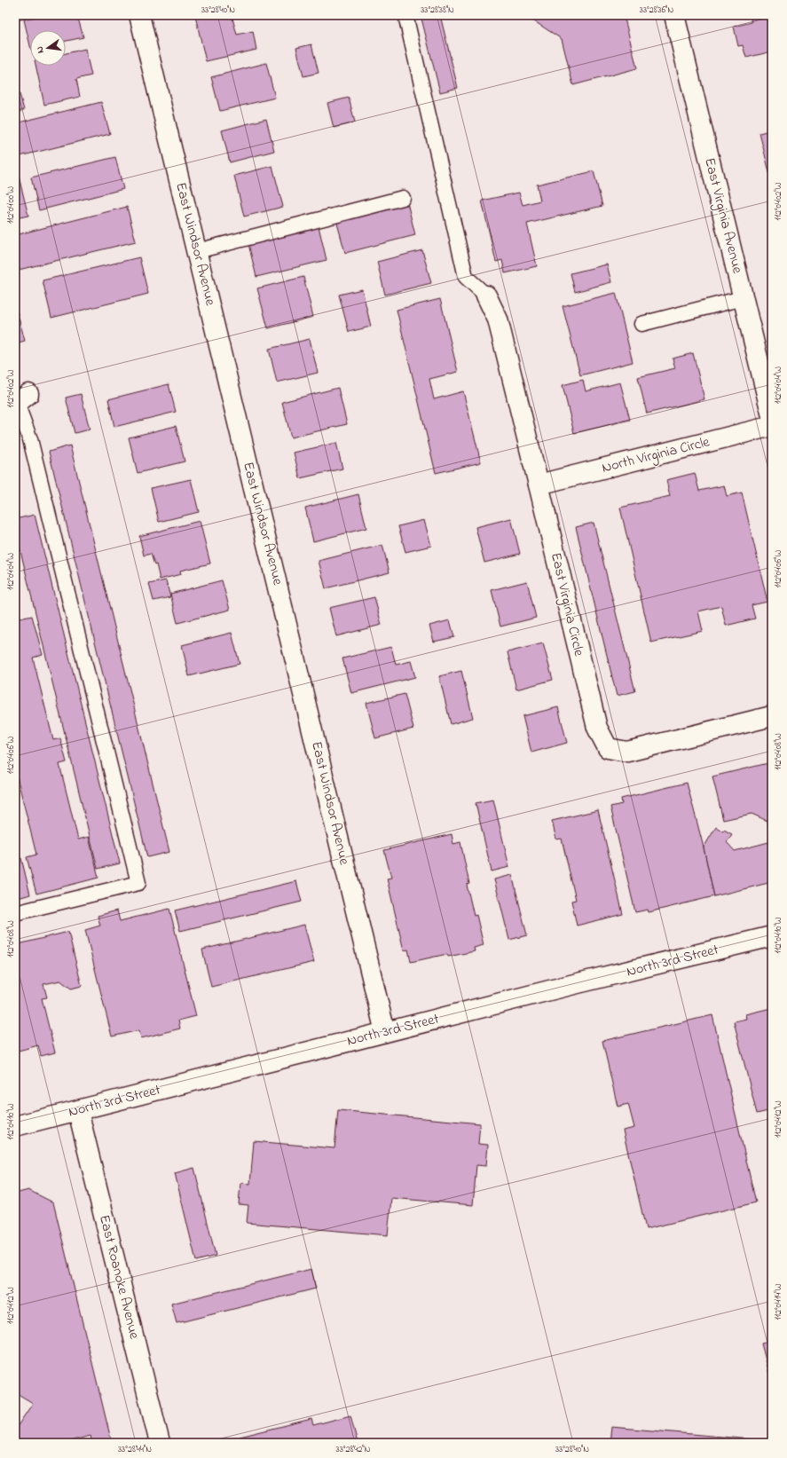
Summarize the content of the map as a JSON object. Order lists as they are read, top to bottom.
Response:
{
  "streets": {
    "street": [
      "East Virginia Avenue",
      "East Windsor Avenue",
      "North Virginia Circle",
      "East Virginia Circle",
      "North 3rd Street",
      "East Roanoke Avenue"
    ]
  },
  "crossings": [
    ["East Windsor Avenue", "North 3rd Street"],
    ["North Virginia Circle", "East Virginia Circle"],
    ["North 3rd Street", "East Roanoke Avenue"]
  ],
  "north": "left",
  "coordinates": [
    "33°28'40\"N",
    "33°28'38\"N",
    "33°28'36\"N",
    "112°04'02\"W",
    "112°04'00\"W",
    "112°04'04\"W",
    "112°04'06\"W",
    "112°04'08\"W",
    "112°04'10\"W",
    "112°04'12\"W",
    "112°04'14\"W",
    "33°28'44\"N",
    "33°28'42\"N"
  ]
}
